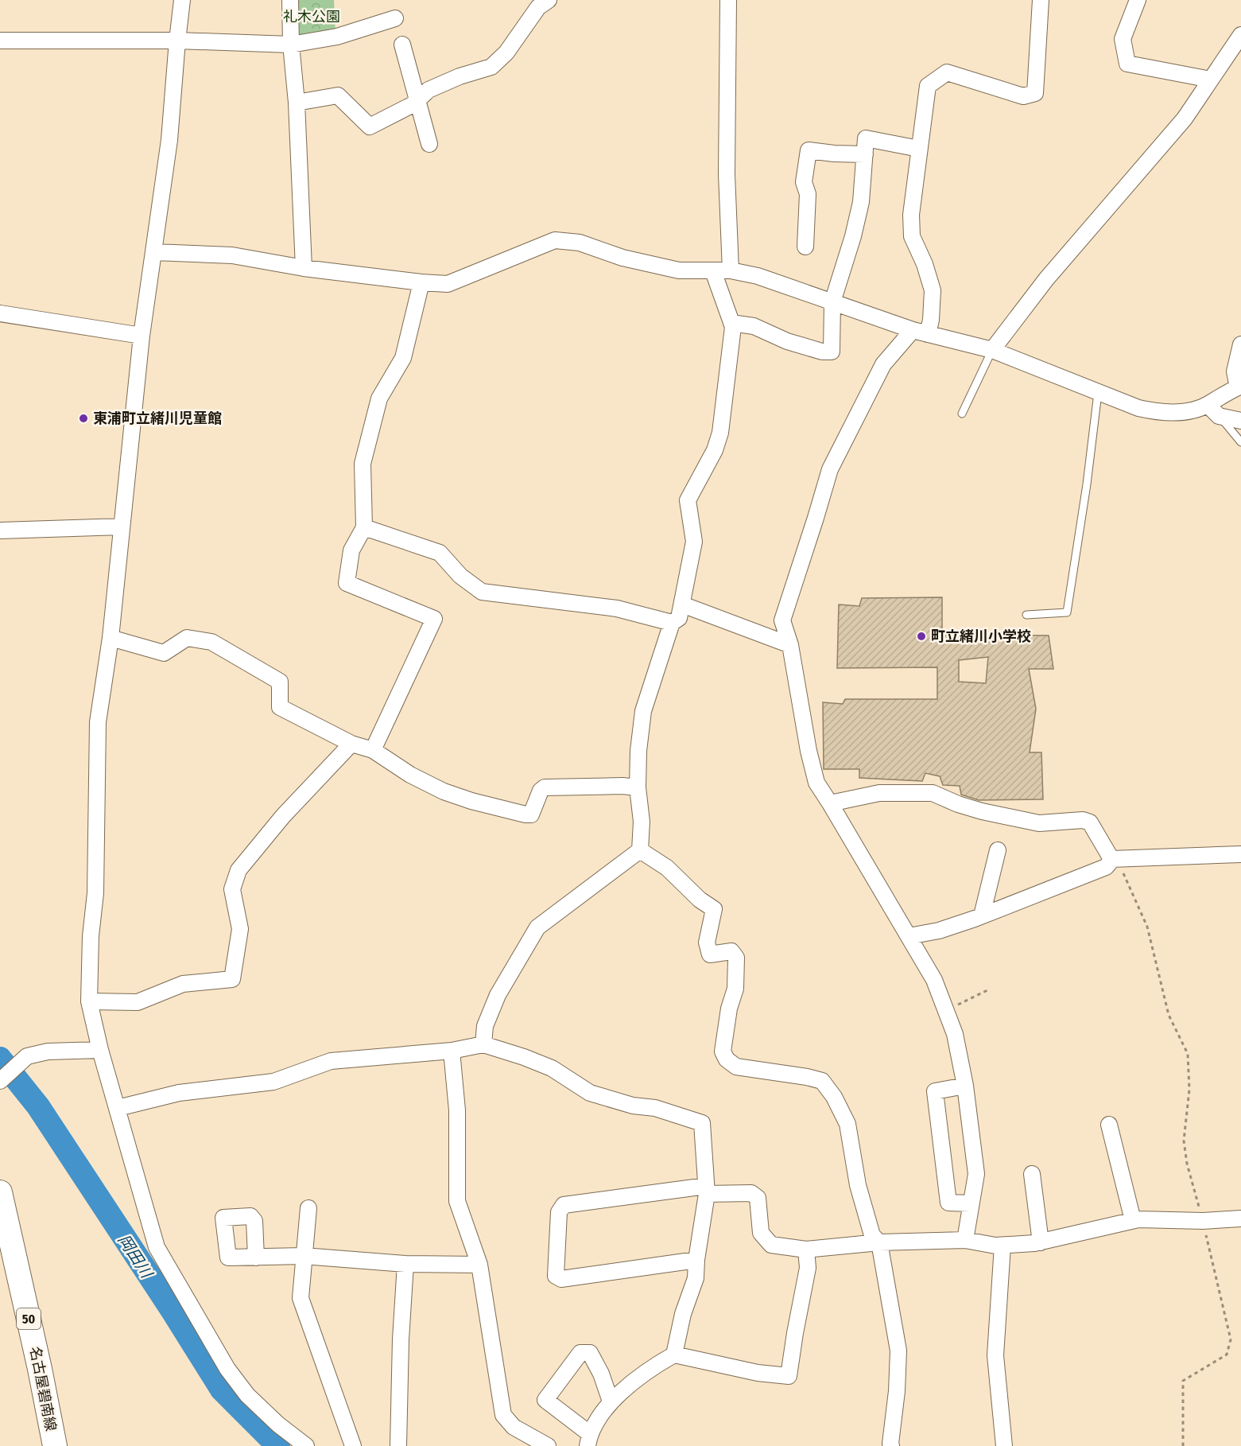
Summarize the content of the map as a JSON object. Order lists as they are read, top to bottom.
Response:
{
  "streets": {
    "main road": ["50", "名古屋碧南線"]
  },
  "water": ["岡田川"],
  "parks": ["礼木公園"],
  "places": ["東浦町立緒川児童館", "町立緒川小学校"]
}
